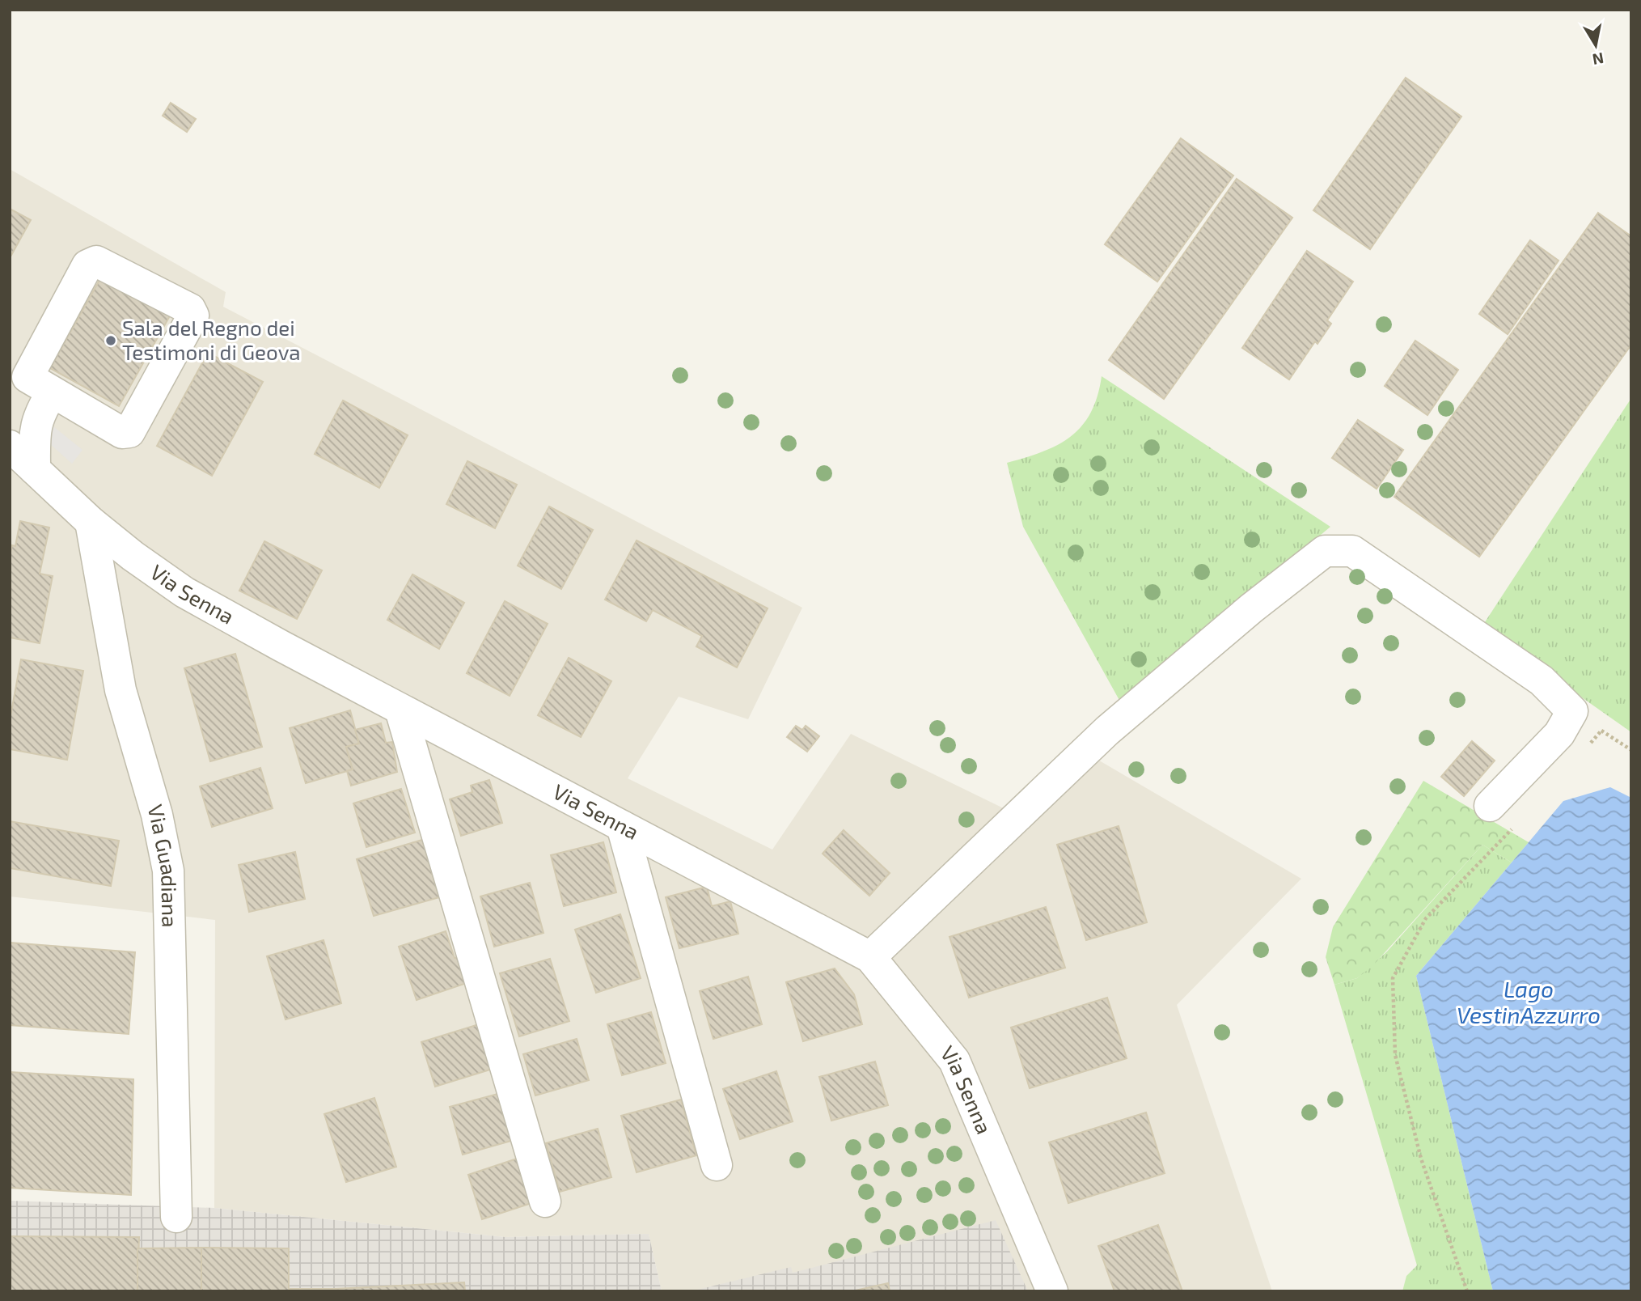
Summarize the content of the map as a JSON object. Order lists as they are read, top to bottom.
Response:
{
  "streets": {
    "street": ["Via Senna", "Via Guadiana"]
  },
  "crossings": [
    ["Via Senna", "Via Guadiana"]
  ],
  "water": ["Lago VestinAzzurro"],
  "places": ["Sala del Regno dei Testimoni di Geova"],
  "north": "bottom"
}
